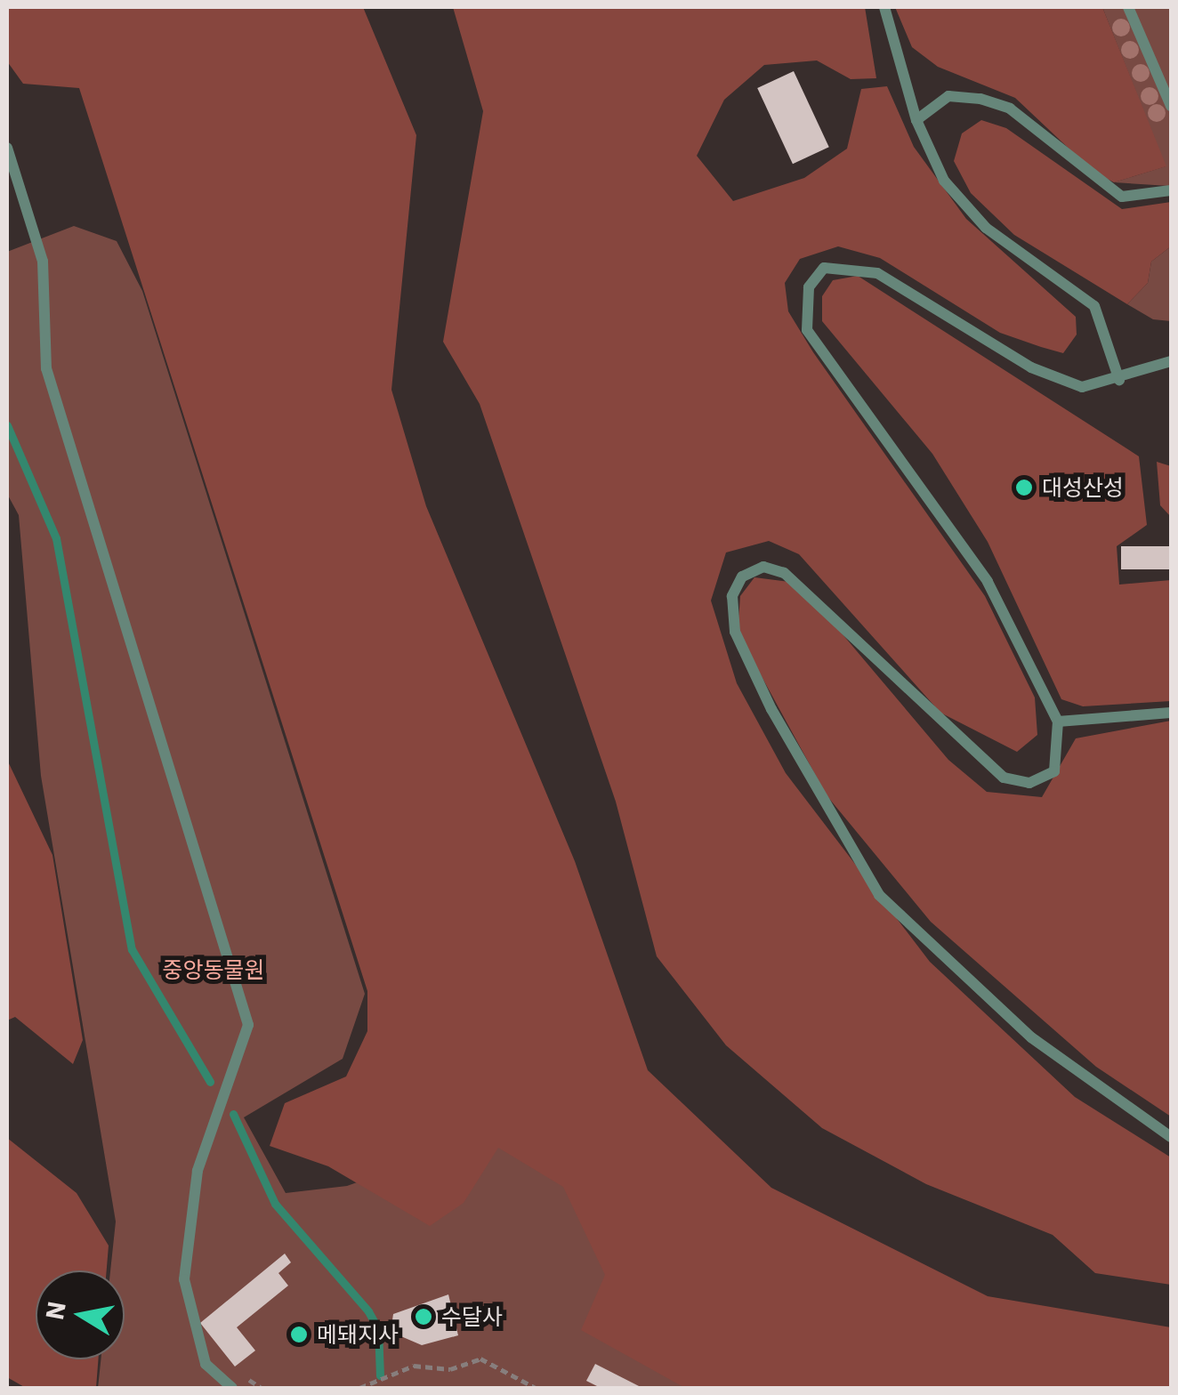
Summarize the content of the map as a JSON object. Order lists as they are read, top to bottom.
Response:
{
  "parks": ["중앙동물원"],
  "places": ["대성산성", "수달사", "메돼지사"],
  "north": "left"
}
